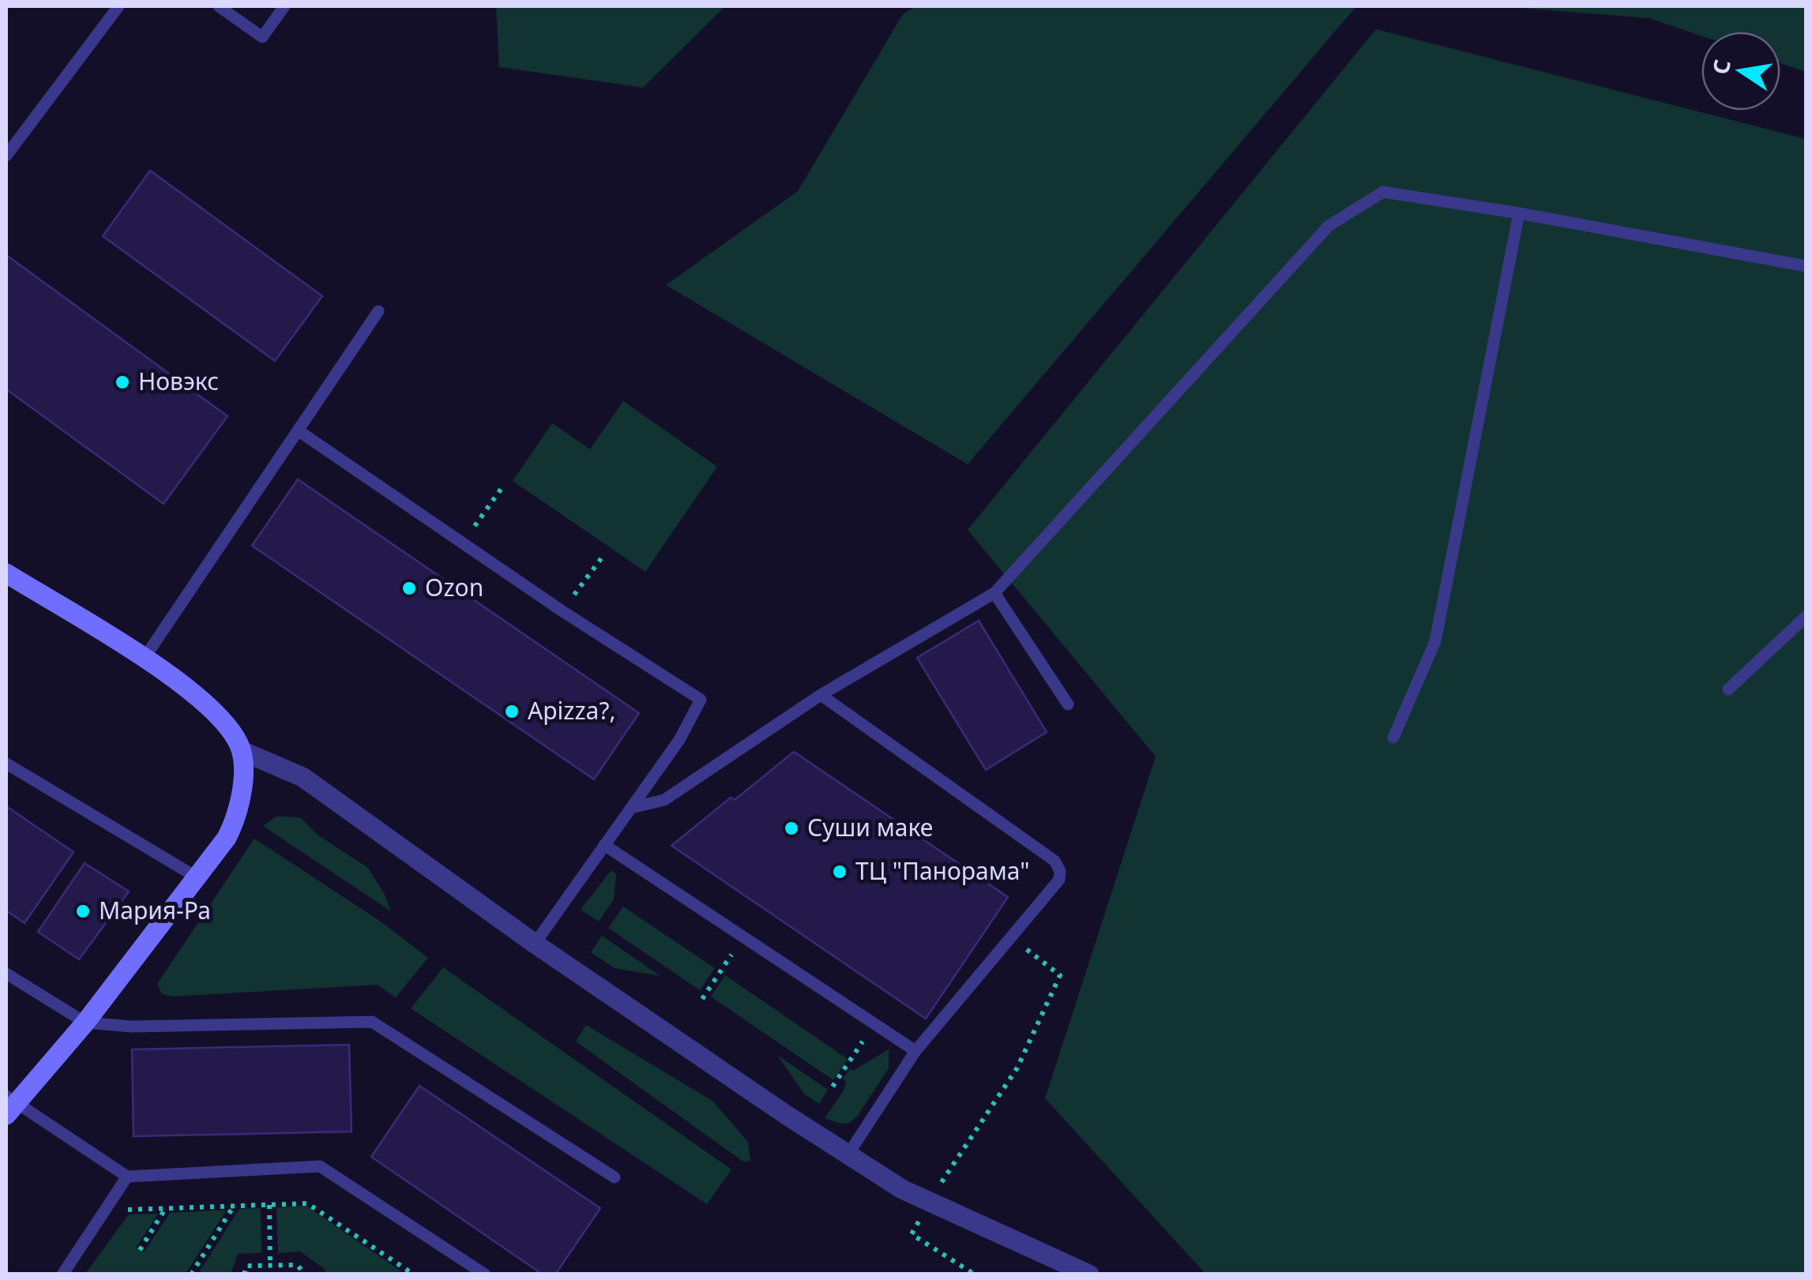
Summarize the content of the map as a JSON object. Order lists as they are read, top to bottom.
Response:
{
  "places": [
    "Новэкс",
    "Ozon",
    "Apizza?,",
    "Суши маке",
    "ТЦ \"Панорама\"",
    "Мария-Ра"
  ],
  "north": "left"
}
